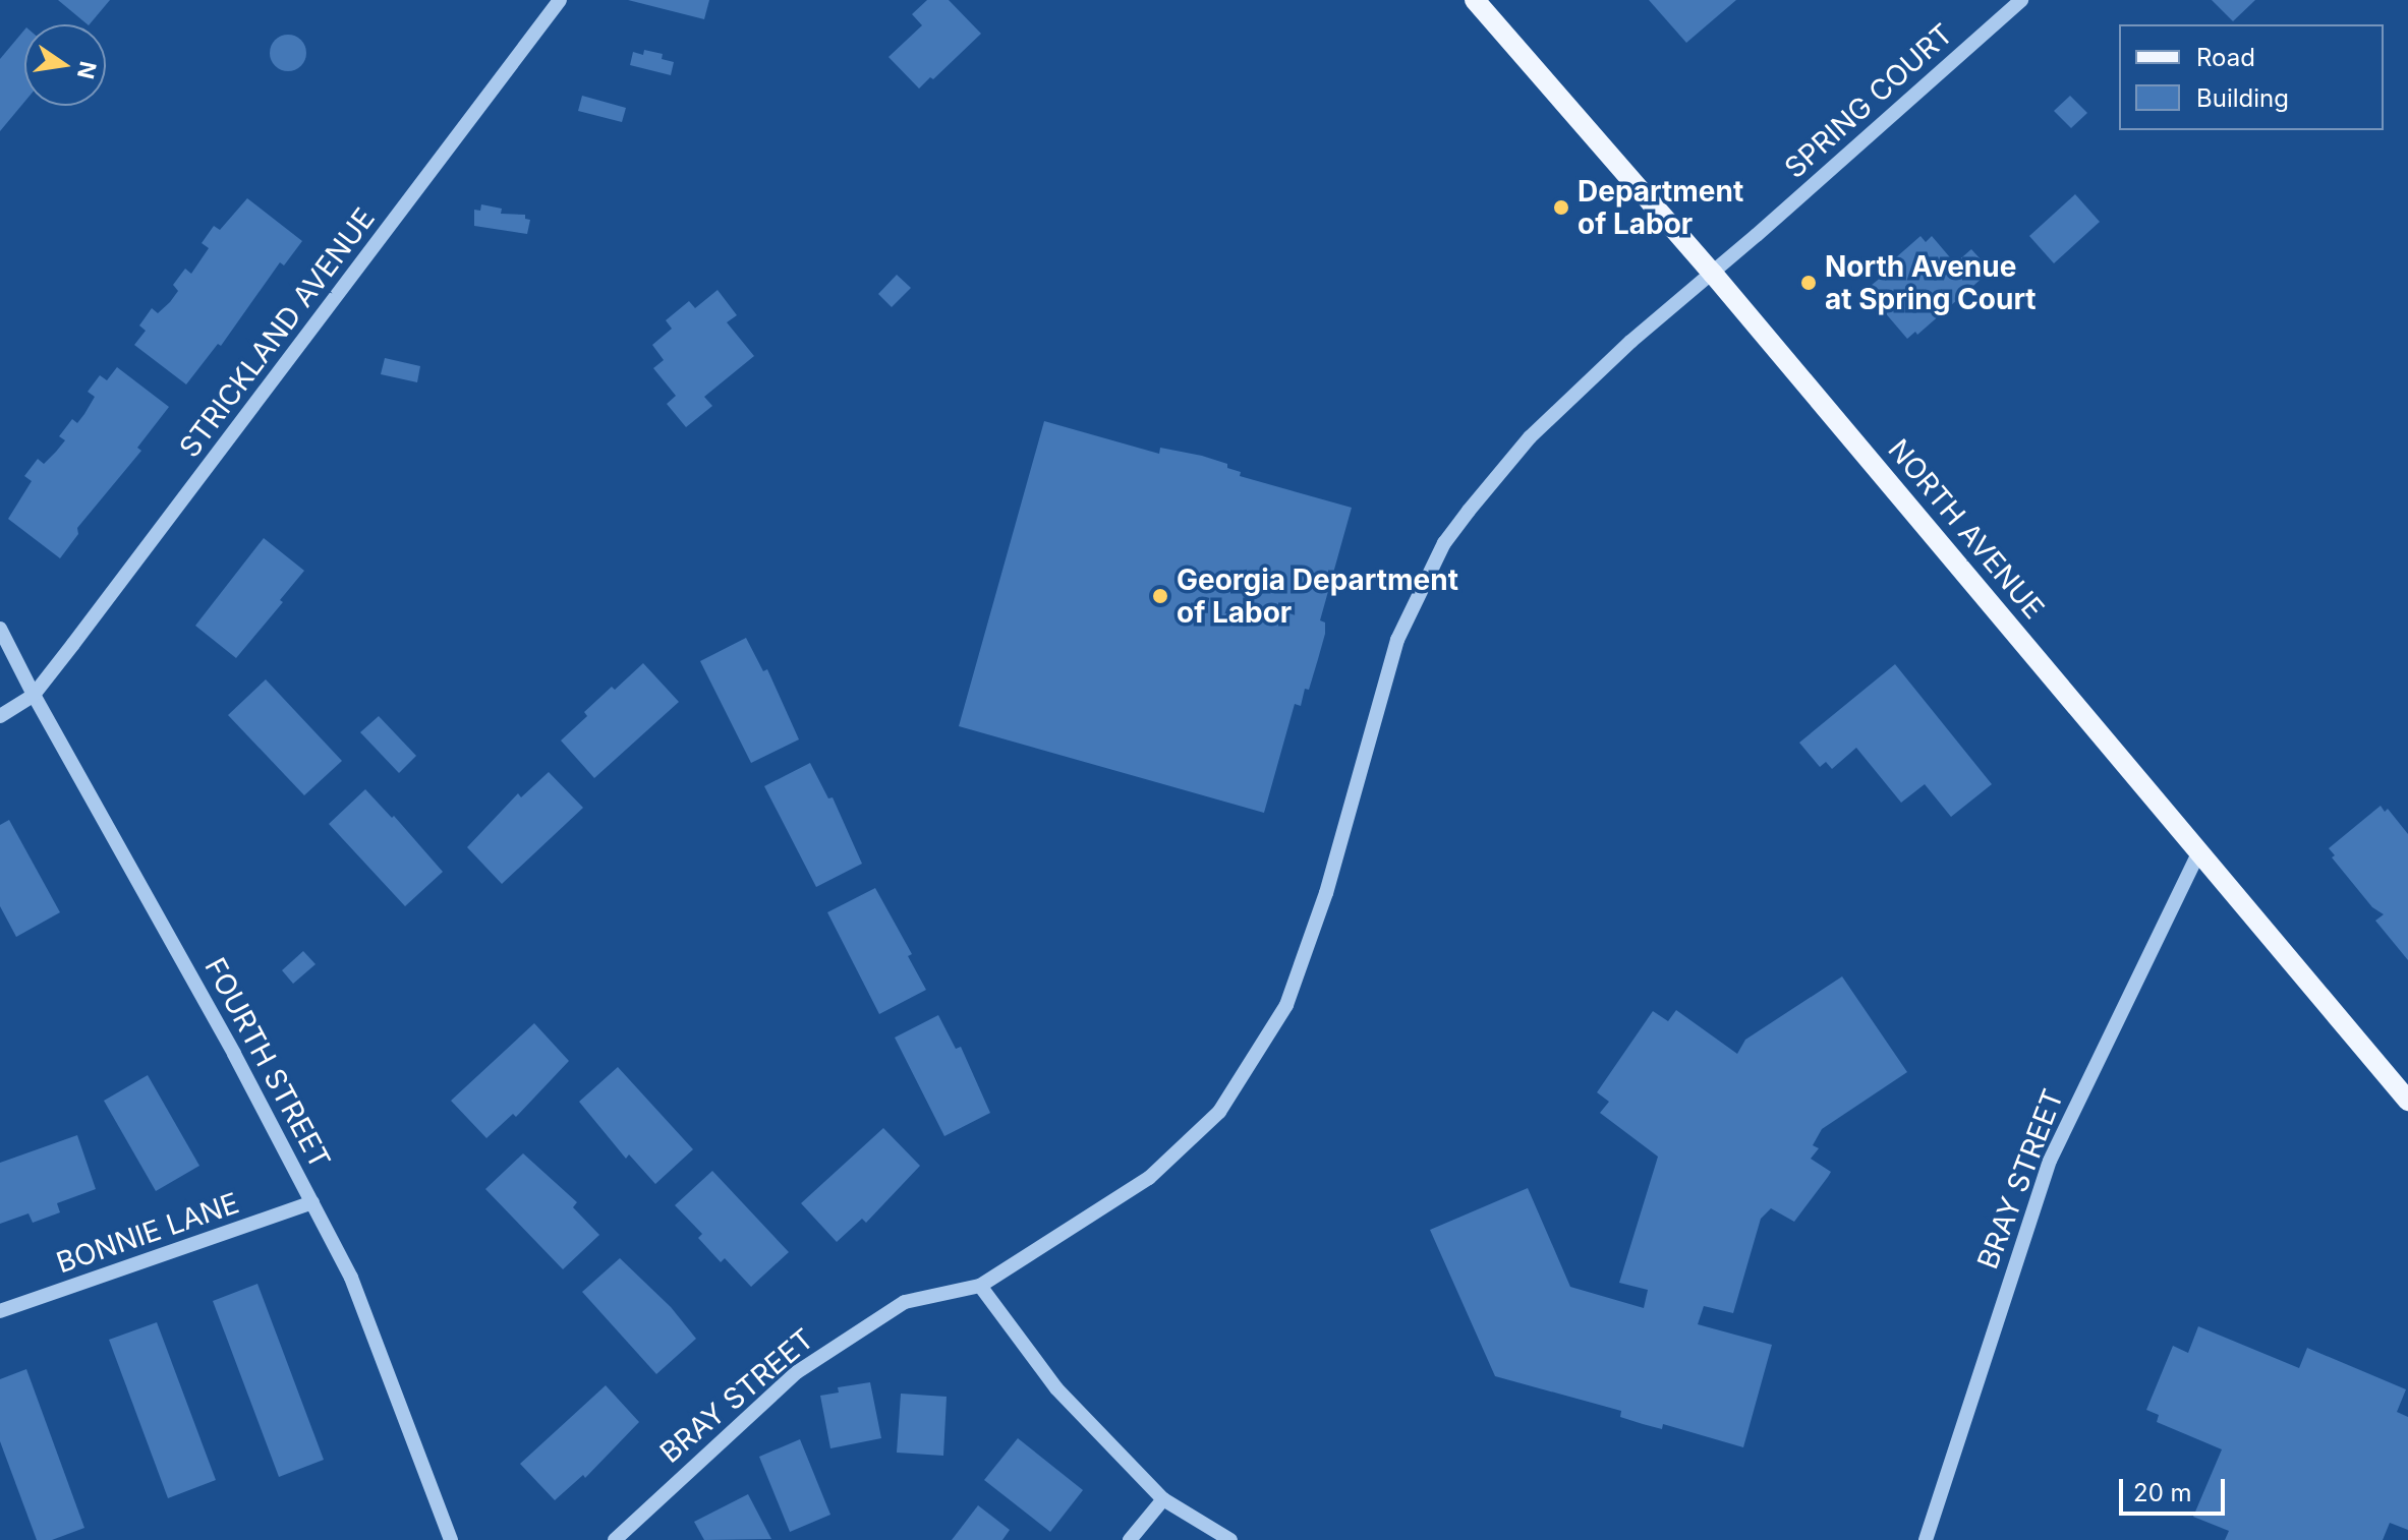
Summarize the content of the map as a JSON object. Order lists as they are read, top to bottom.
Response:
{
  "streets": {
    "main road": ["NORTH AVENUE"],
    "street": [
      "SPRING COURT",
      "STRICKLAND AVENUE",
      "FOURTH STREET",
      "BRAY STREET",
      "BONNIE LANE"
    ]
  },
  "crossings": [
    ["SPRING COURT", "NORTH AVENUE"],
    ["SPRING COURT", "BRAY STREET"],
    ["STRICKLAND AVENUE", "FOURTH STREET"],
    ["NORTH AVENUE", "BRAY STREET"],
    ["FOURTH STREET", "BONNIE LANE"]
  ],
  "places": ["Department of Labor", "North Avenue at Spring Court", "Georgia Department of Labor"],
  "legend": ["Road", "Building"],
  "scale_bar": "20 m",
  "north": "right"
}
